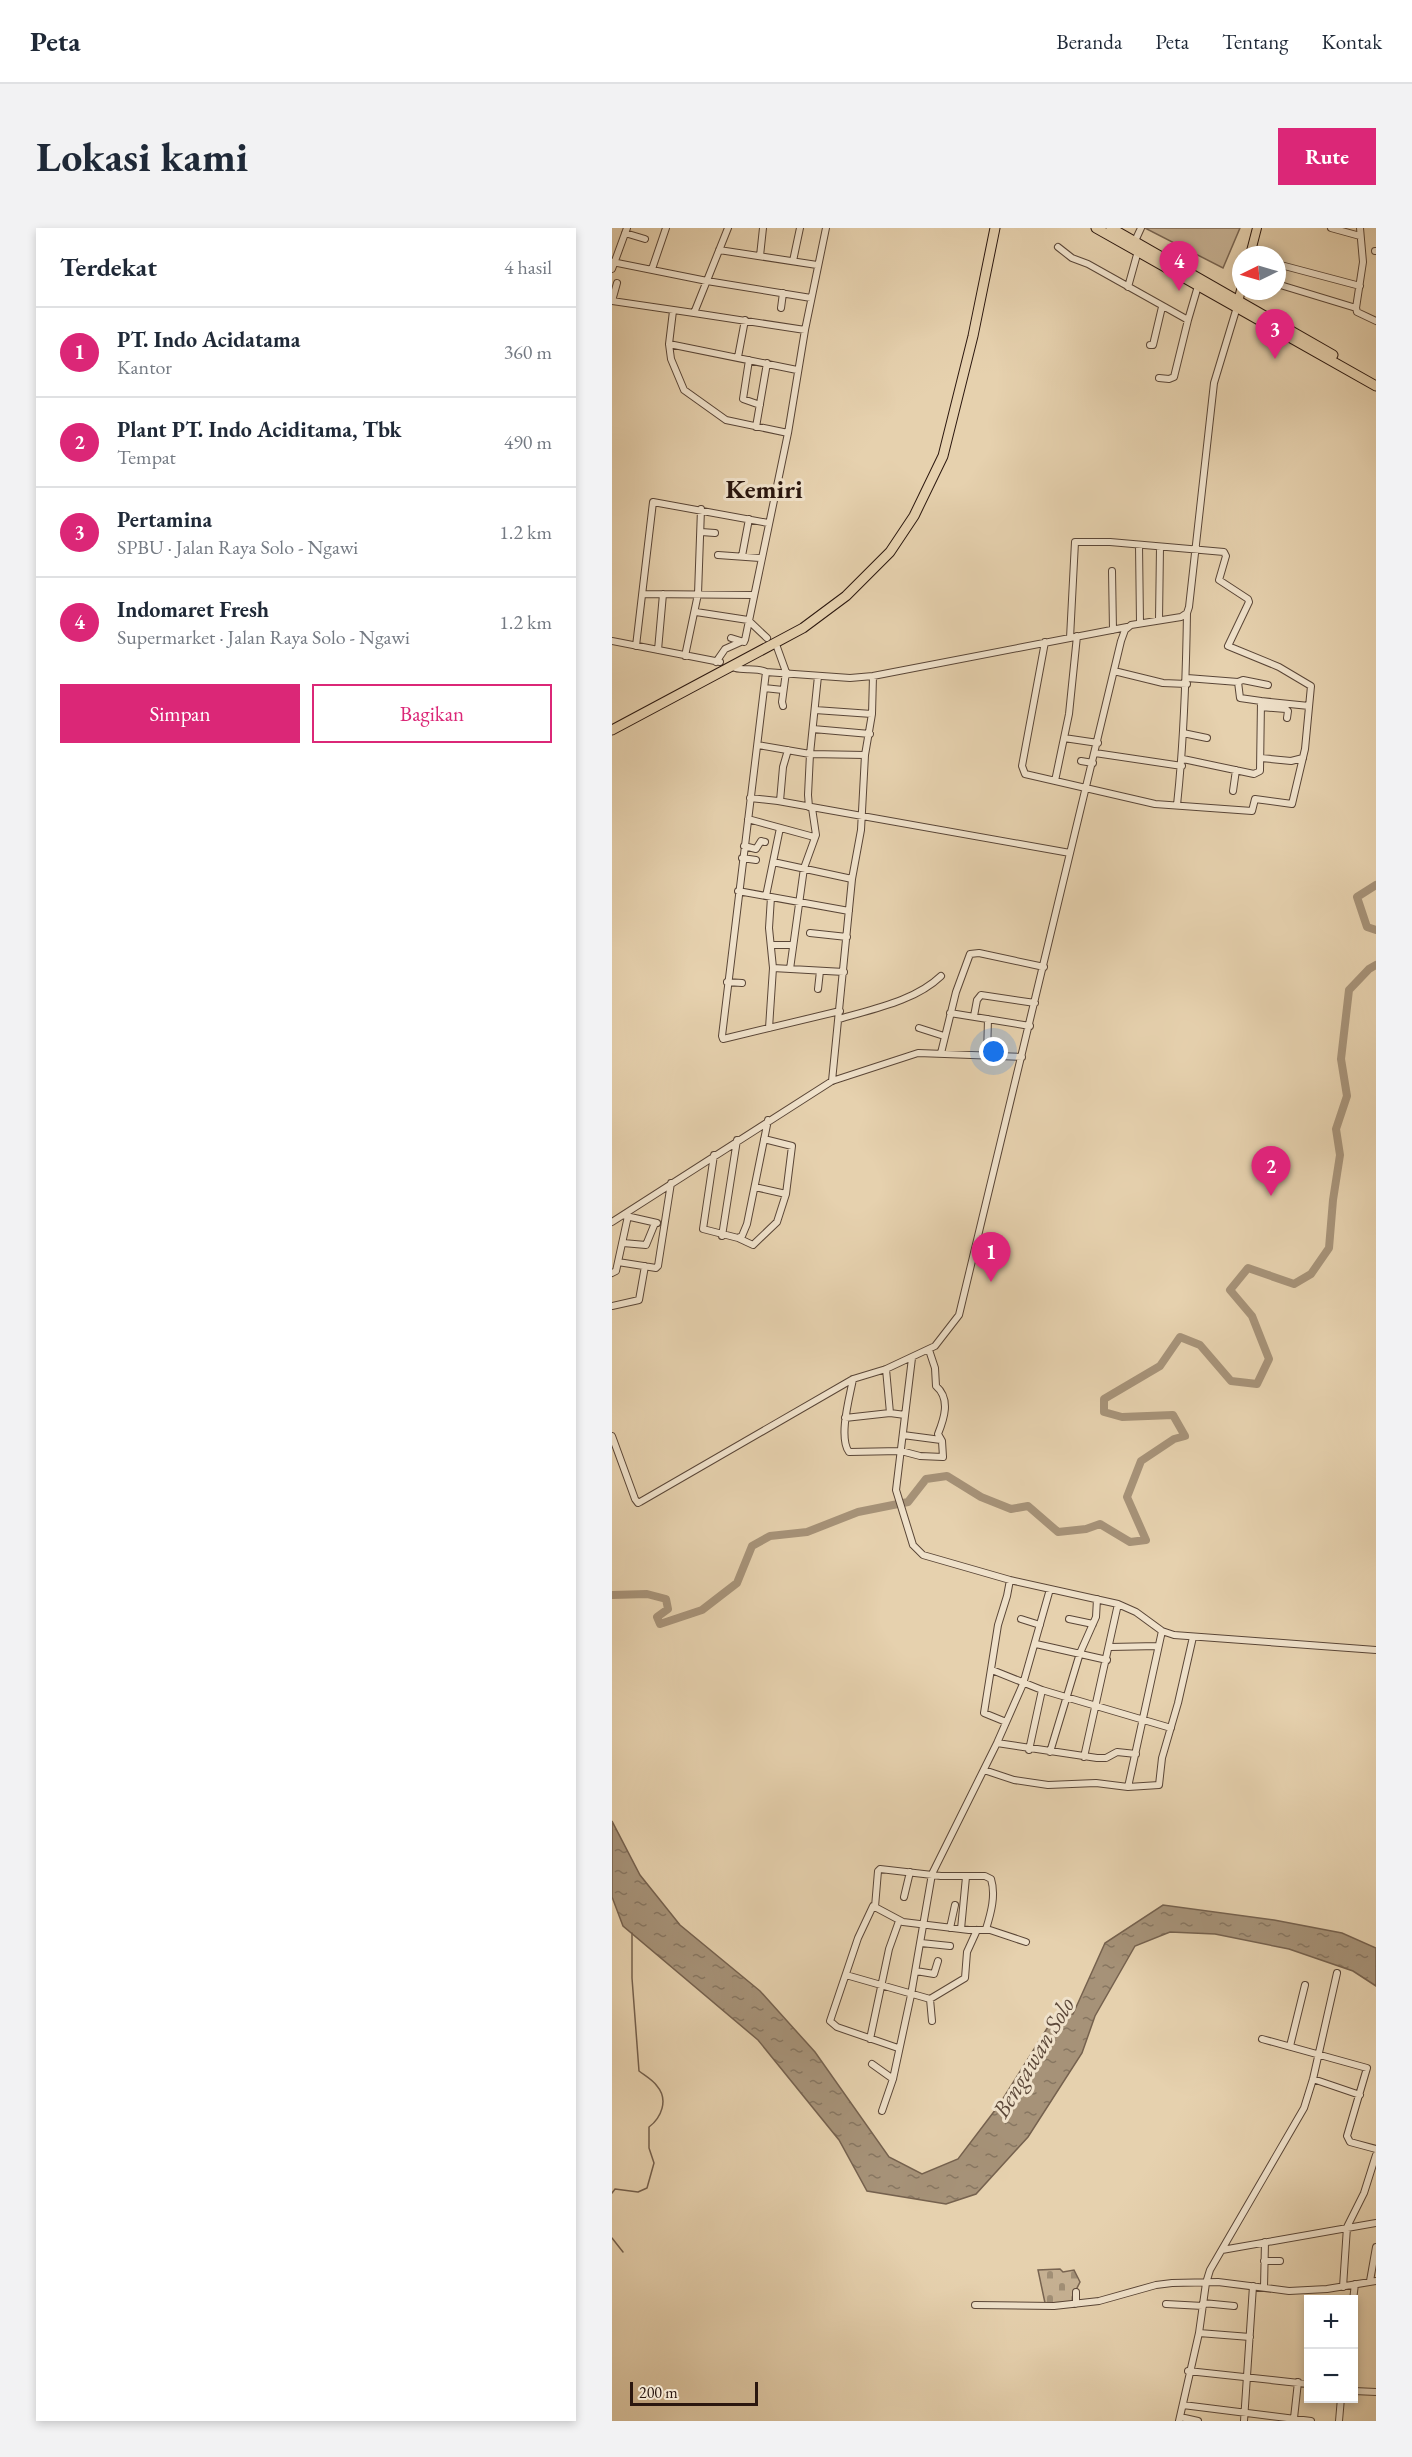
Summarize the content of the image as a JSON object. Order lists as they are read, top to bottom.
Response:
{
  "districts": ["Kemiri"],
  "water": ["Bengawan Solo"],
  "scale_bar": "200 m",
  "north": "left",
  "page": {
    "header": "Peta",
    "nav": [
      "Beranda",
      "Peta",
      "Tentang",
      "Kontak"
    ],
    "buttons": [
      "Rute",
      ["Simpan", "Bagikan"]
    ],
    "title": "Lokasi kami",
    "heading": ["Terdekat", "4 hasil"],
    "pins": [
      "4",
      "3",
      "2",
      "1"
    ],
    "list": [
      {
        "mark": "1",
        "name": "PT. Indo Acidatama",
        "note": "Kantor",
        "value": "360 m"
      },
      {
        "mark": "2",
        "name": "Plant PT. Indo Aciditama, Tbk",
        "note": "Tempat",
        "value": "490 m"
      },
      {
        "mark": "3",
        "name": "Pertamina",
        "note": "SPBU · Jalan Raya Solo - Ngawi",
        "value": "1.2 km"
      },
      {
        "mark": "4",
        "name": "Indomaret Fresh",
        "note": "Supermarket · Jalan Raya Solo - Ngawi",
        "value": "1.2 km"
      }
    ],
    "map_buttons": ["+", "−"],
    "scale": "200 m"
  }
}
